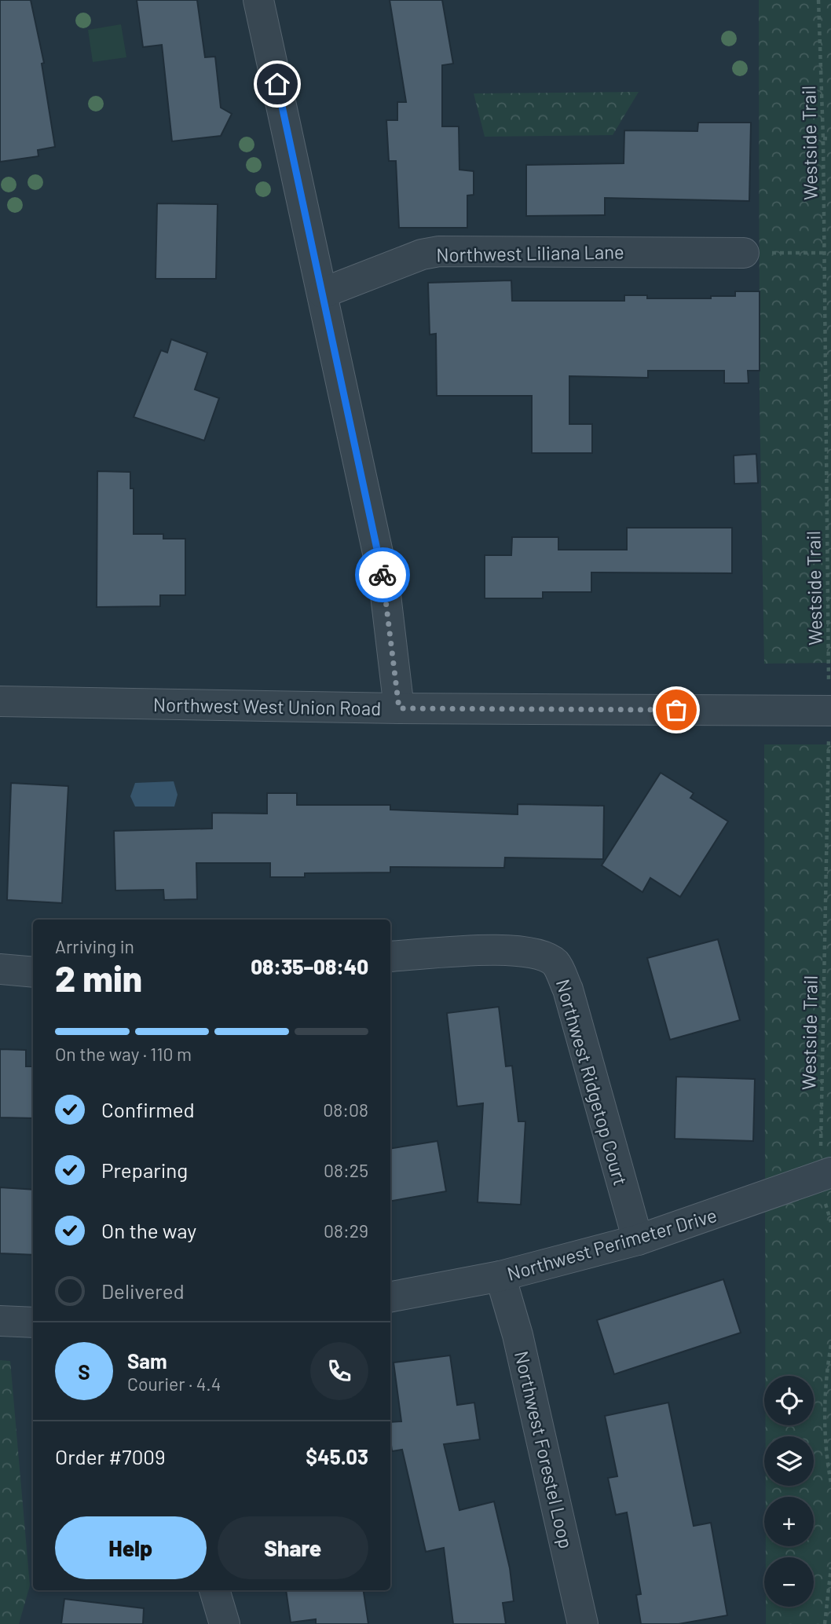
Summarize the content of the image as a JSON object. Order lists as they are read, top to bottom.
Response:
{
  "streets": {
    "street": [
      "Northwest Liliana Lane",
      "Northwest West Union Road",
      "Northwest Ridgetop Court",
      "Northwest Perimeter Drive",
      "Northwest Forestel Loop"
    ],
    "path": ["Westside Trail"]
  },
  "crossings": [
    ["Westside Trail", "Northwest West Union Road"],
    ["Westside Trail", "Northwest Perimeter Drive"],
    ["Northwest Ridgetop Court", "Northwest Perimeter Drive"],
    ["Northwest Perimeter Drive", "Northwest Forestel Loop"]
  ],
  "page": {
    "heading": ["2 min", "Arriving in", "08:35–08:40"],
    "panel": [
      "Sam",
      "Courier · 4.4",
      "Order #7009",
      "$45.03"
    ],
    "bar": "On the way · 110 m",
    "list": [
      ["Confirmed", "08:08"],
      ["Preparing", "08:25"],
      ["On the way", "08:29"],
      "Delivered"
    ],
    "round": "S",
    "map_buttons": ["+", "−"],
    "buttons": ["Help", "Share"]
  }
}
